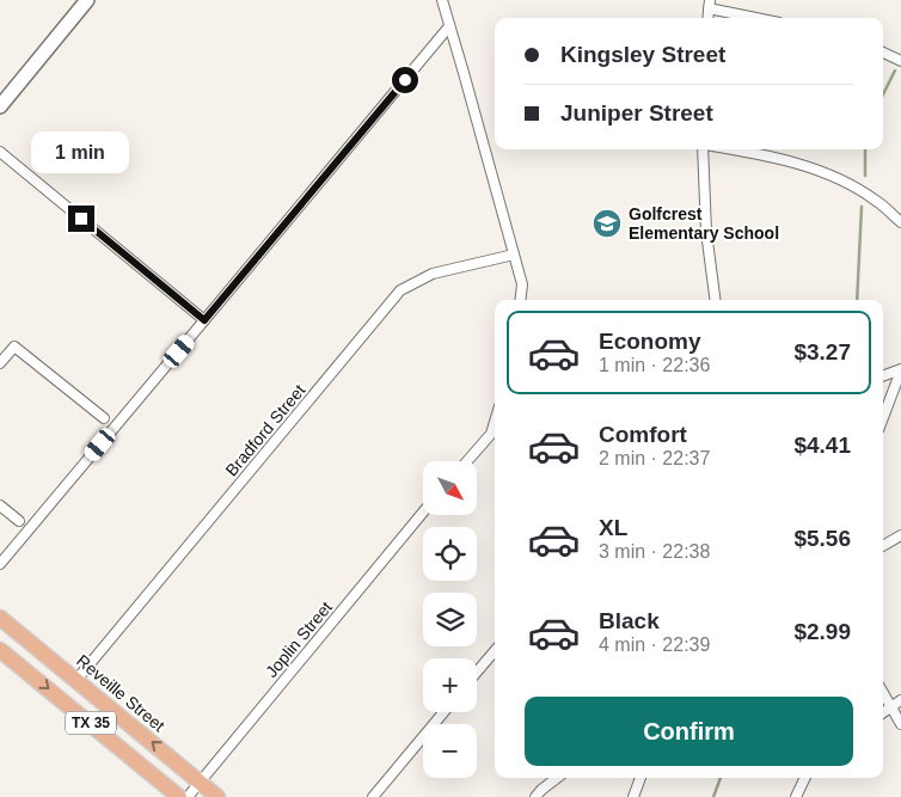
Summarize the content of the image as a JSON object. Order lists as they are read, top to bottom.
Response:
{
  "streets": {
    "main road": ["Reveille Street", "TX 35"],
    "street": ["Bradford Street", "Joplin Street"]
  },
  "crossings": [
    ["Bradford Street", "Reveille Street"],
    ["Joplin Street", "Reveille Street"]
  ],
  "places": {
    "school or university": ["Golfcrest Elementary School"]
  },
  "north": "bottom right",
  "page": {
    "banner": ["Kingsley Street", "Juniper Street"],
    "bubble": "1 min",
    "list": [
      {
        "name": "Economy",
        "note": "1 min · 22:36",
        "value": "$3.27"
      },
      {
        "name": "Comfort",
        "note": "2 min · 22:37",
        "value": "$4.41"
      },
      {
        "name": "XL",
        "note": "3 min · 22:38",
        "value": "$5.56"
      },
      {
        "name": "Black",
        "note": "4 min · 22:39",
        "value": "$2.99"
      }
    ],
    "map_buttons": ["+", "−"],
    "buttons": "Confirm"
  }
}
